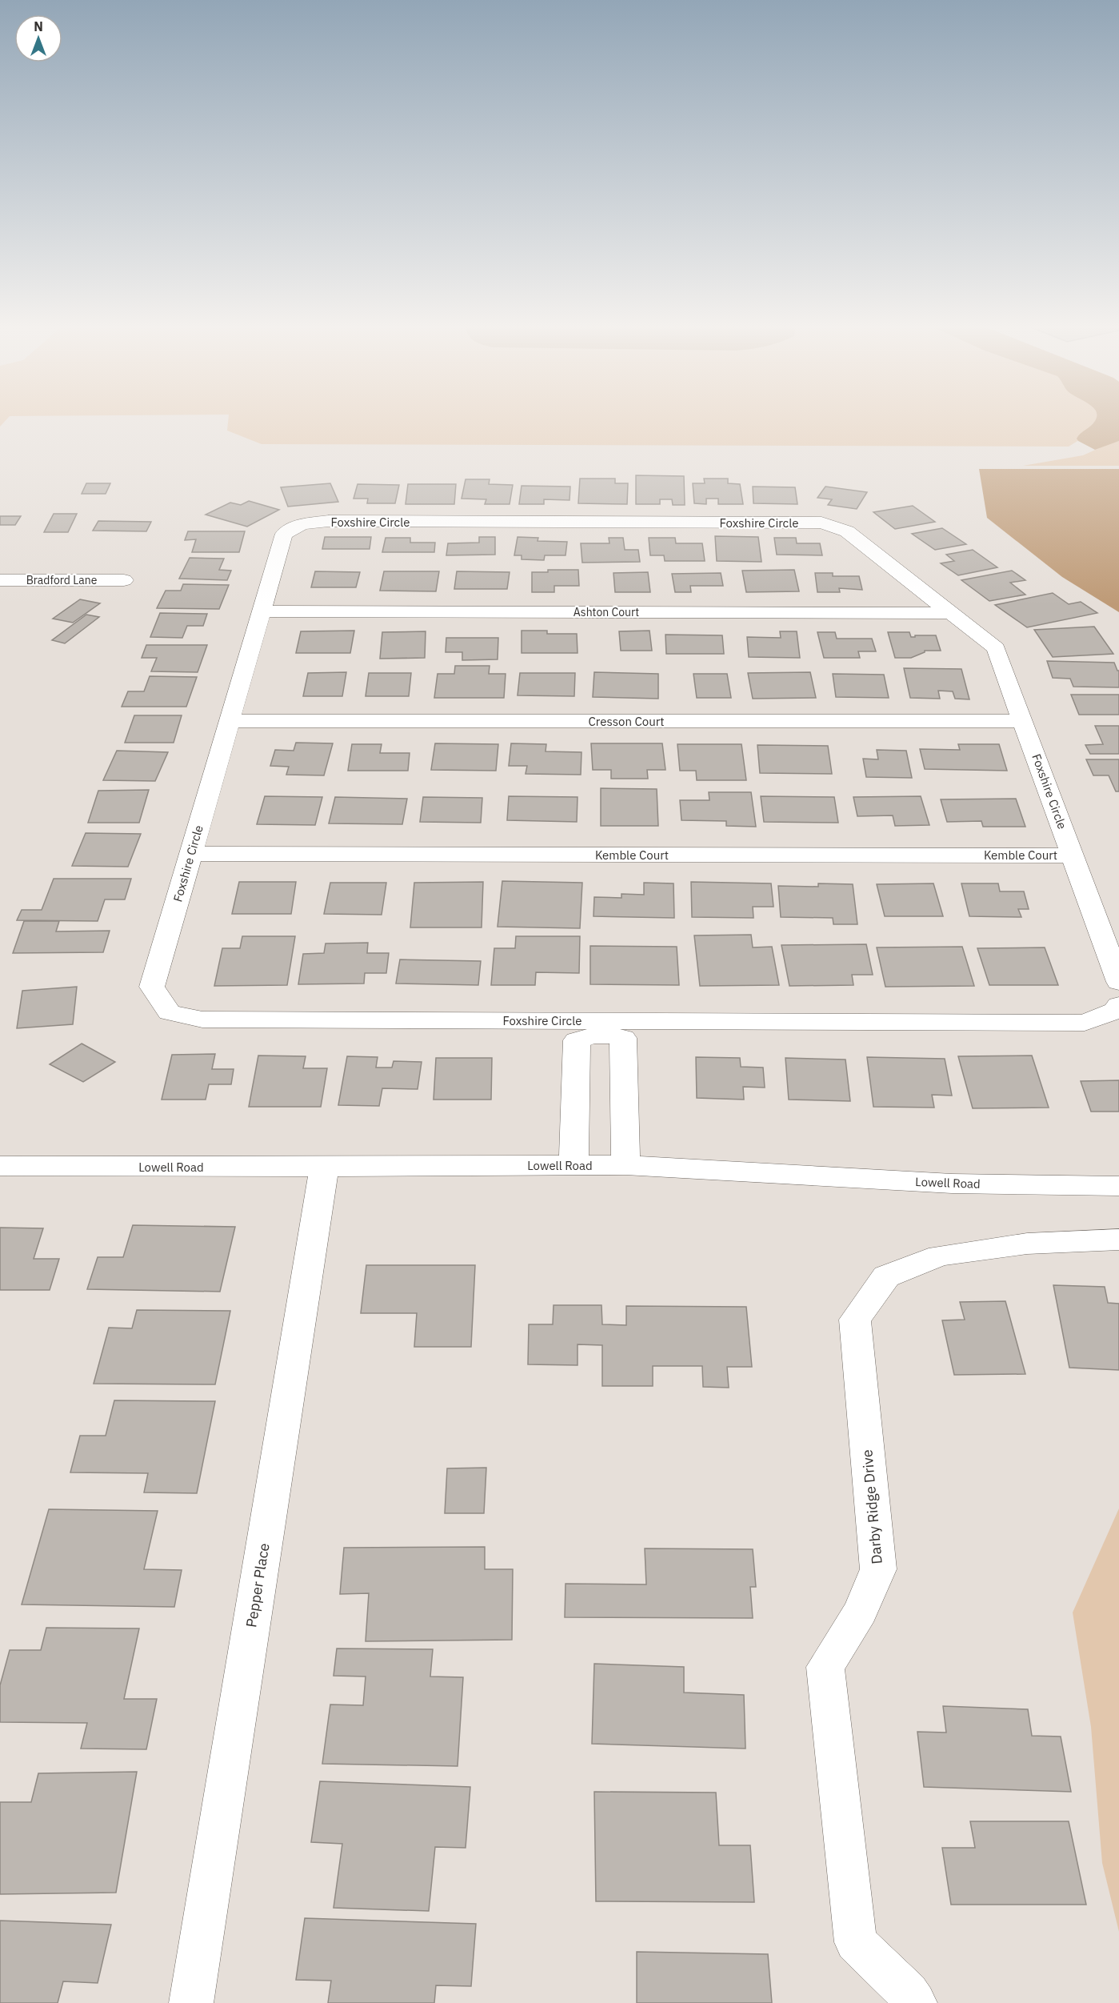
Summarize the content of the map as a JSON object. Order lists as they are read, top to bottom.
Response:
{
  "streets": {
    "street": [
      "Foxshire Circle",
      "Bradford Lane",
      "Ashton Court",
      "Cresson Court",
      "Kemble Court",
      "Lowell Road",
      "Darby Ridge Drive",
      "Pepper Place"
    ]
  },
  "crossings": [
    ["Foxshire Circle", "Ashton Court"],
    ["Foxshire Circle", "Cresson Court"],
    ["Foxshire Circle", "Kemble Court"],
    ["Foxshire Circle", "Lowell Road"],
    ["Lowell Road", "Pepper Place"]
  ],
  "north": "top"
}
